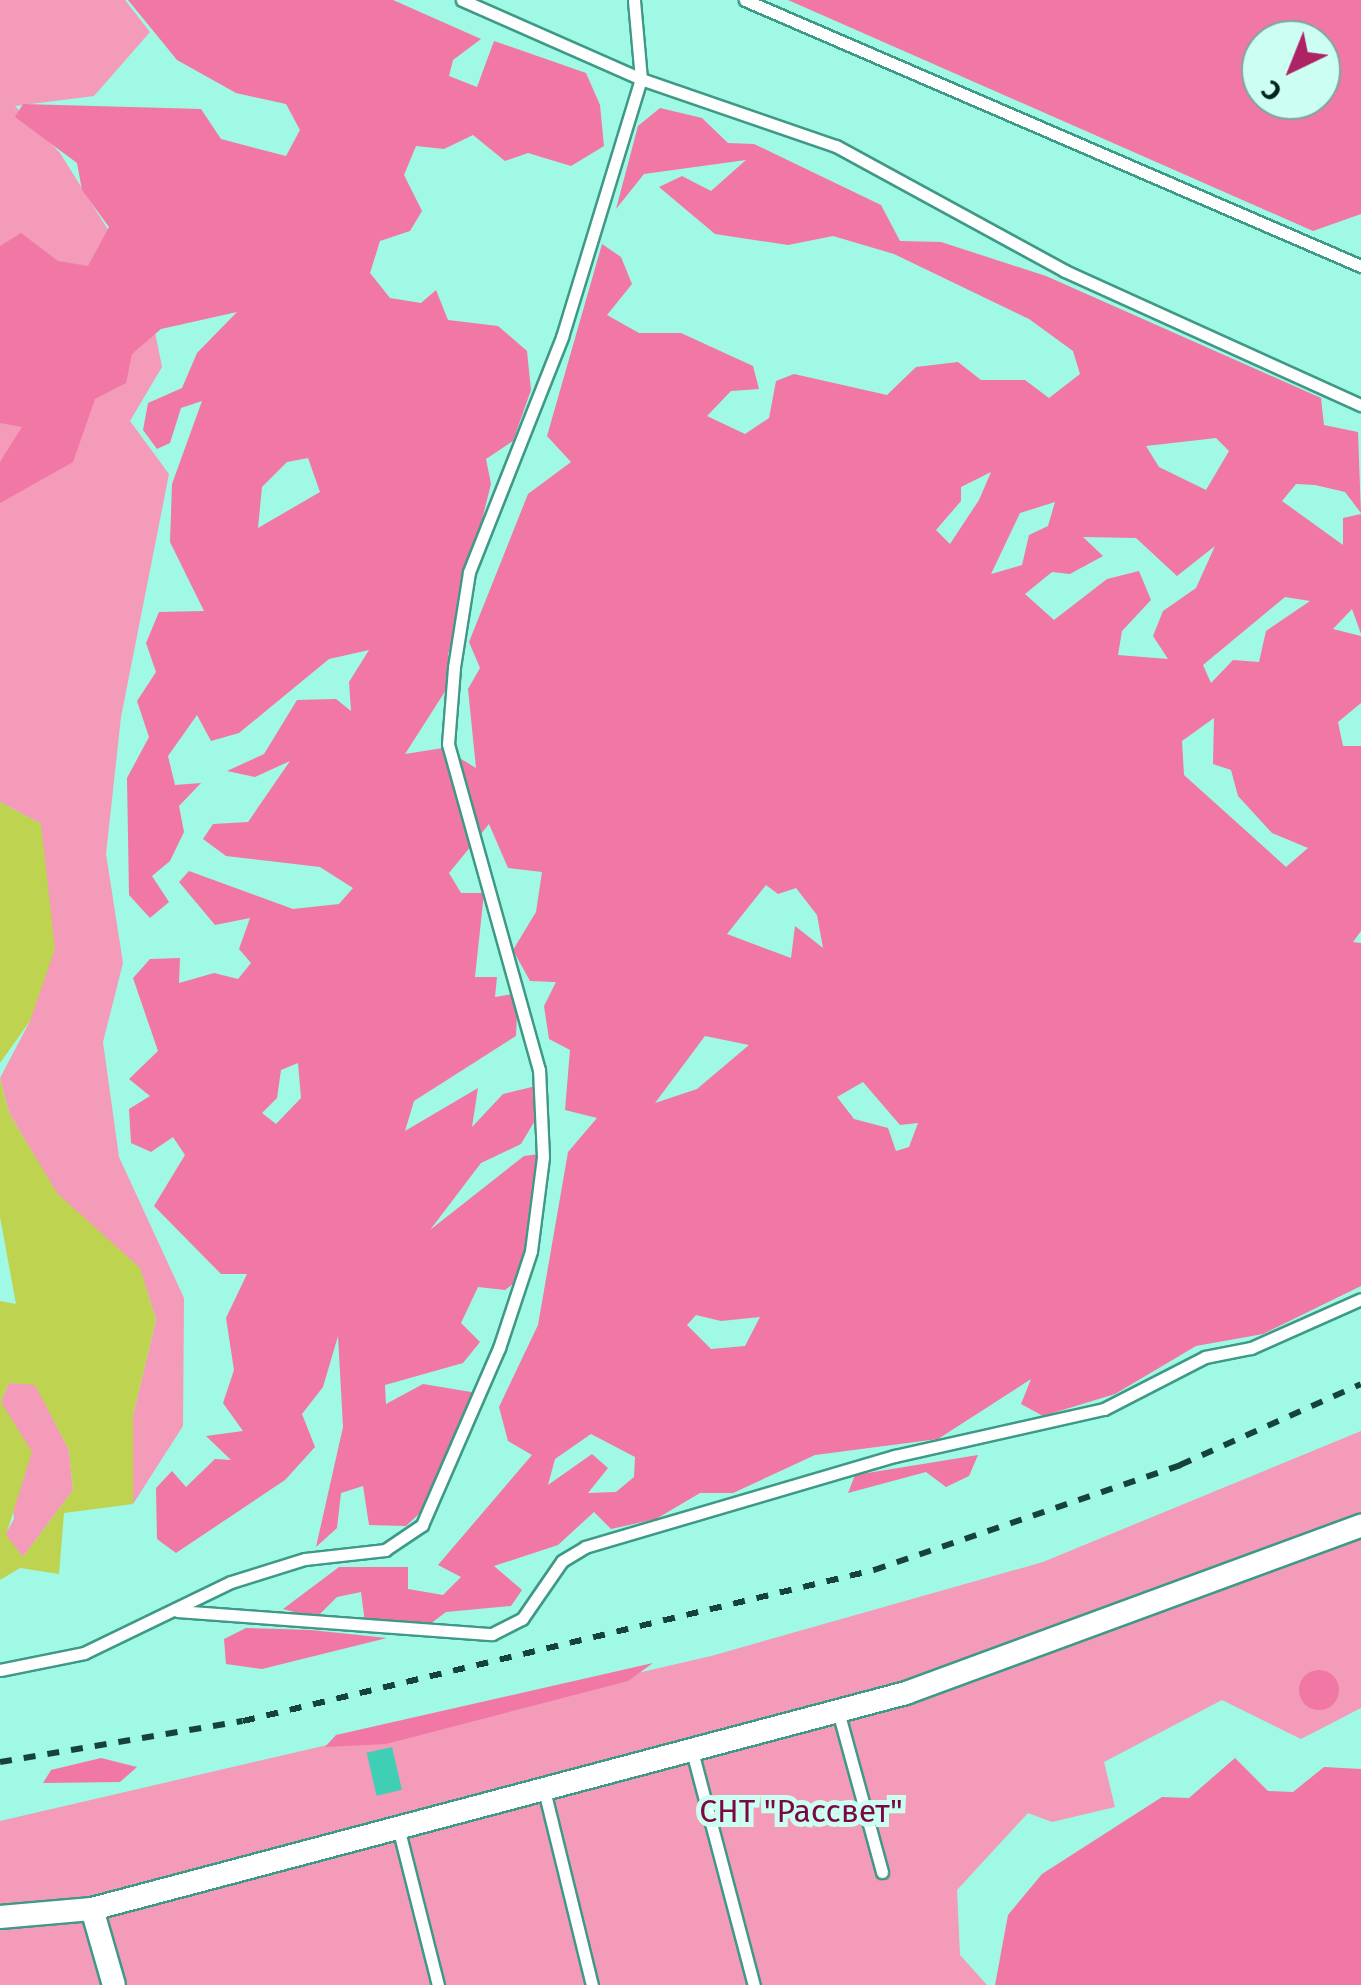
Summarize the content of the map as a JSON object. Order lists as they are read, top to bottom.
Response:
{
  "parks": ["СНТ \"Рассвет\""],
  "north": "bottom left"
}
